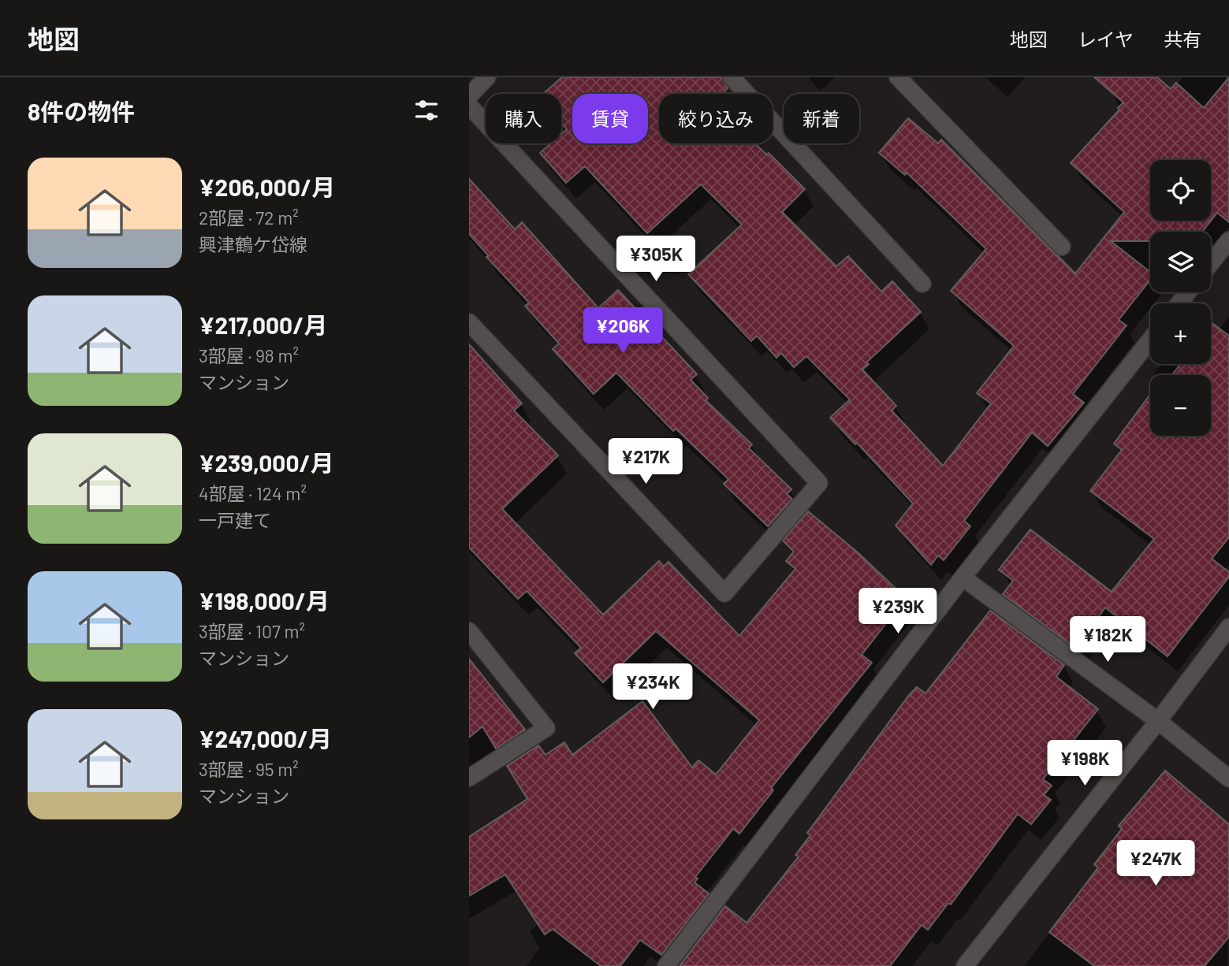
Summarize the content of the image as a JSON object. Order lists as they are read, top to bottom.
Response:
{
  "page": {
    "header": "地図",
    "nav": ["地図", "レイヤ", "共有"],
    "heading": "8件の物件",
    "chip": [
      "購入",
      "賃貸",
      "絞り込み",
      "新着"
    ],
    "list": [
      {
        "name": "¥206,000/月",
        "note": "2部屋 · 72 m² · 興津鶴ケ岱線"
      },
      {
        "name": "¥217,000/月",
        "note": "3部屋 · 98 m² · マンション"
      },
      {
        "name": "¥239,000/月",
        "note": "4部屋 · 124 m² · 一戸建て"
      },
      {
        "name": "¥198,000/月",
        "note": "3部屋 · 107 m² · マンション"
      },
      {
        "name": "¥247,000/月",
        "note": "3部屋 · 95 m² · マンション"
      }
    ],
    "map_buttons": ["+", "−"],
    "price": [
      "¥305K",
      "¥206K",
      "¥217K",
      "¥239K",
      "¥182K",
      "¥234K",
      "¥198K",
      "¥247K"
    ]
  }
}
